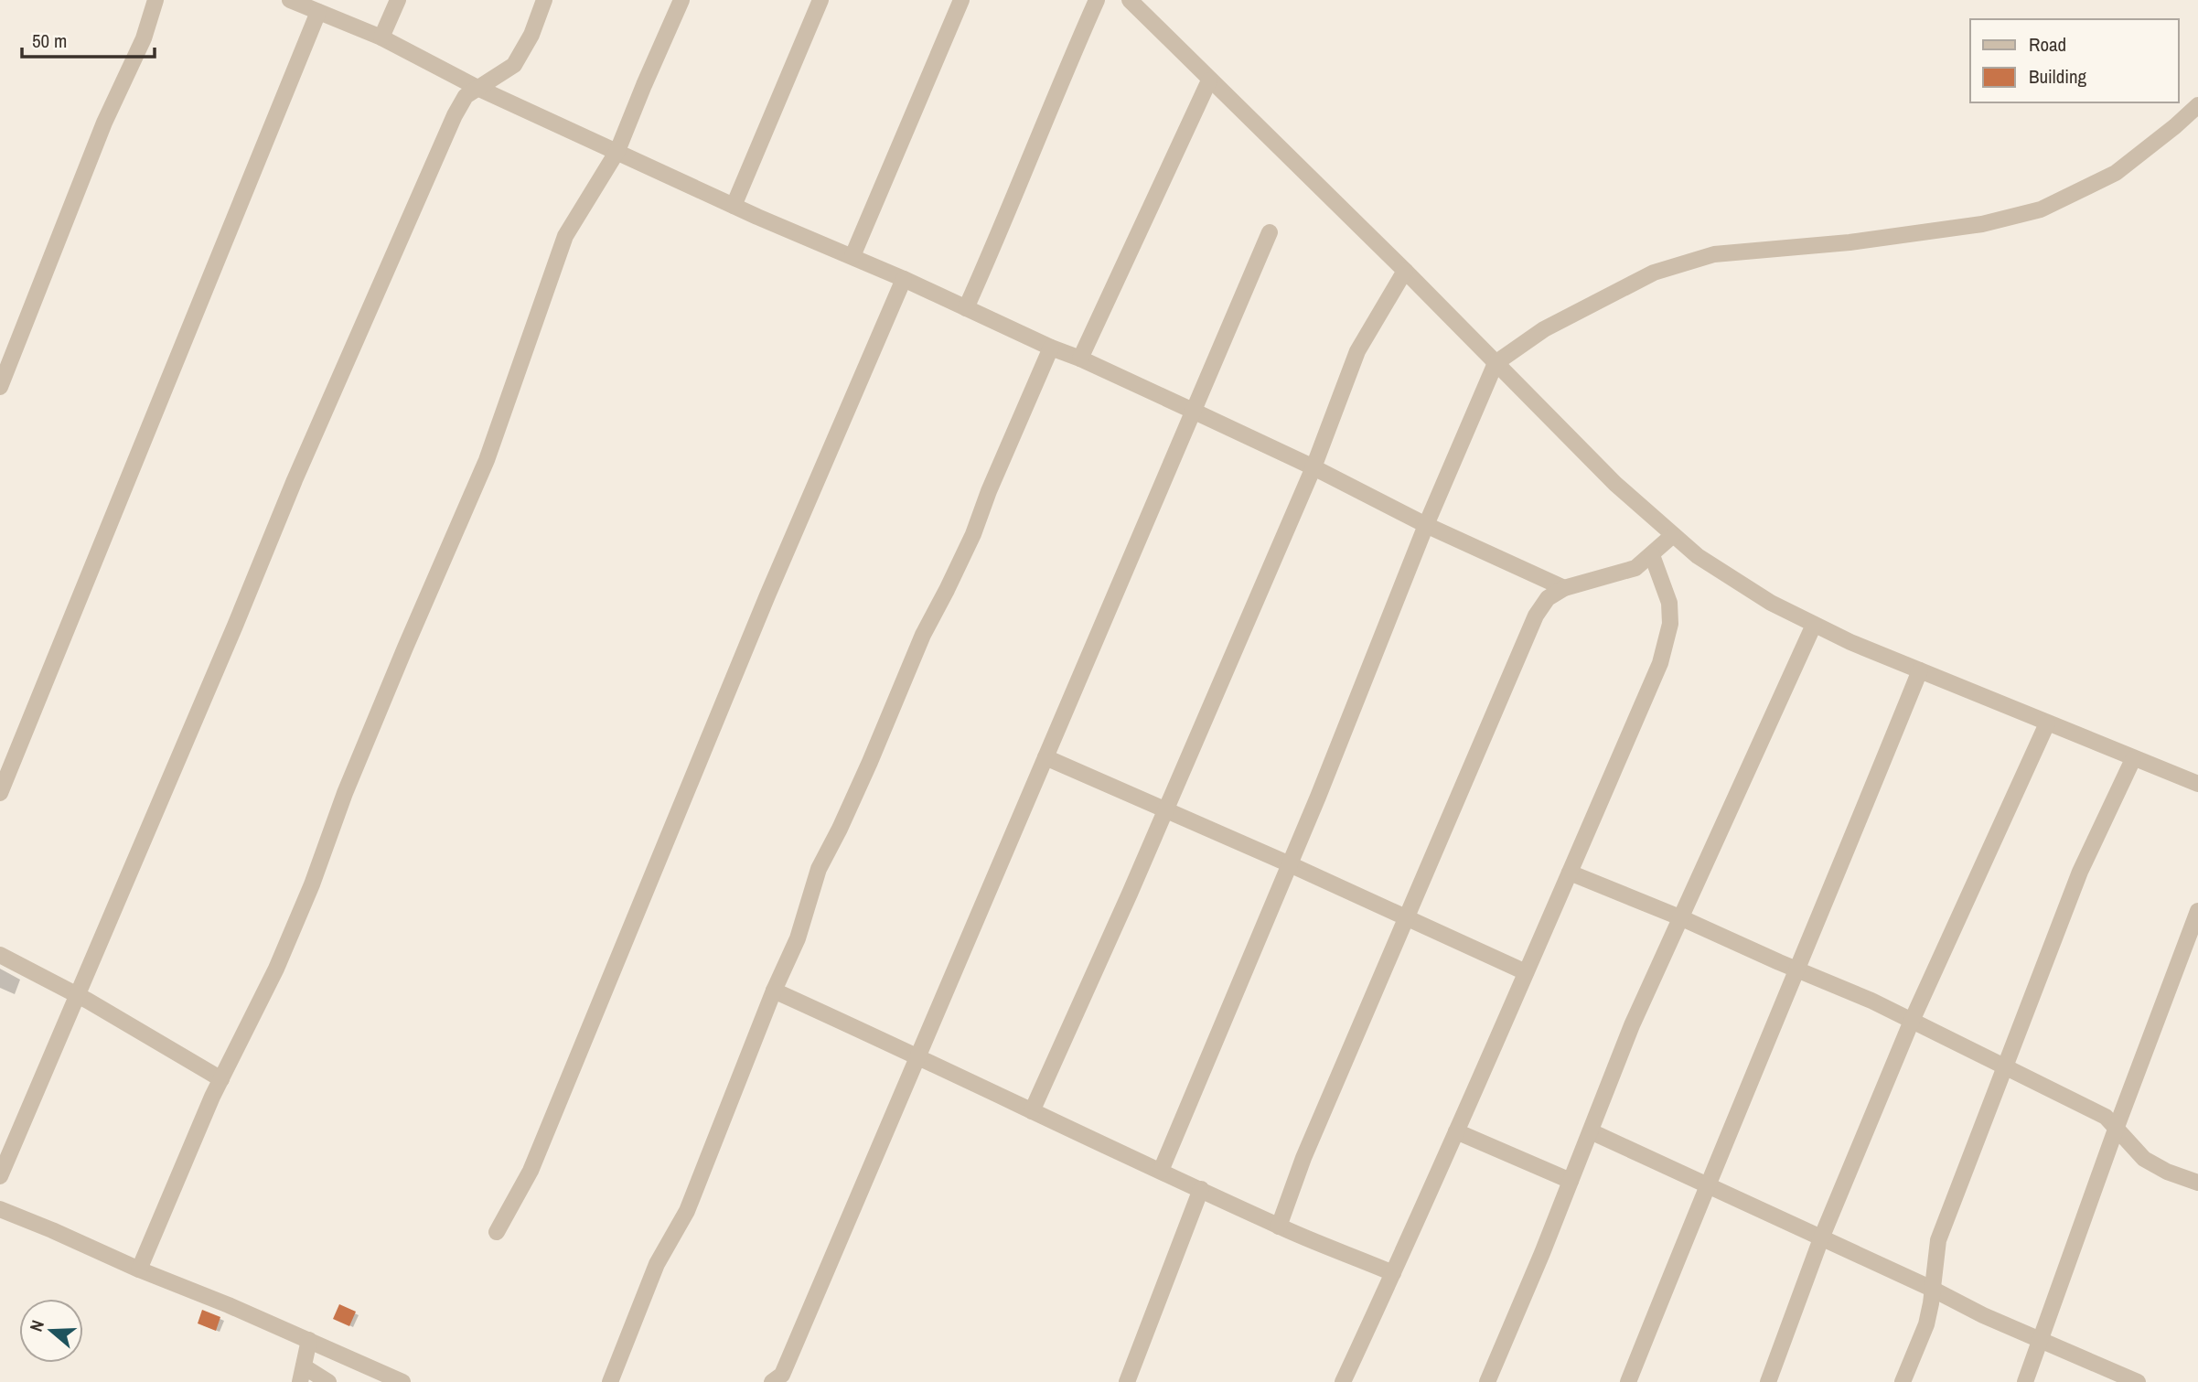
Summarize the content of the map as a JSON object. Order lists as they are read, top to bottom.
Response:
{
  "legend": ["Road", "Building"],
  "scale_bar": "50 m",
  "north": "left"
}
